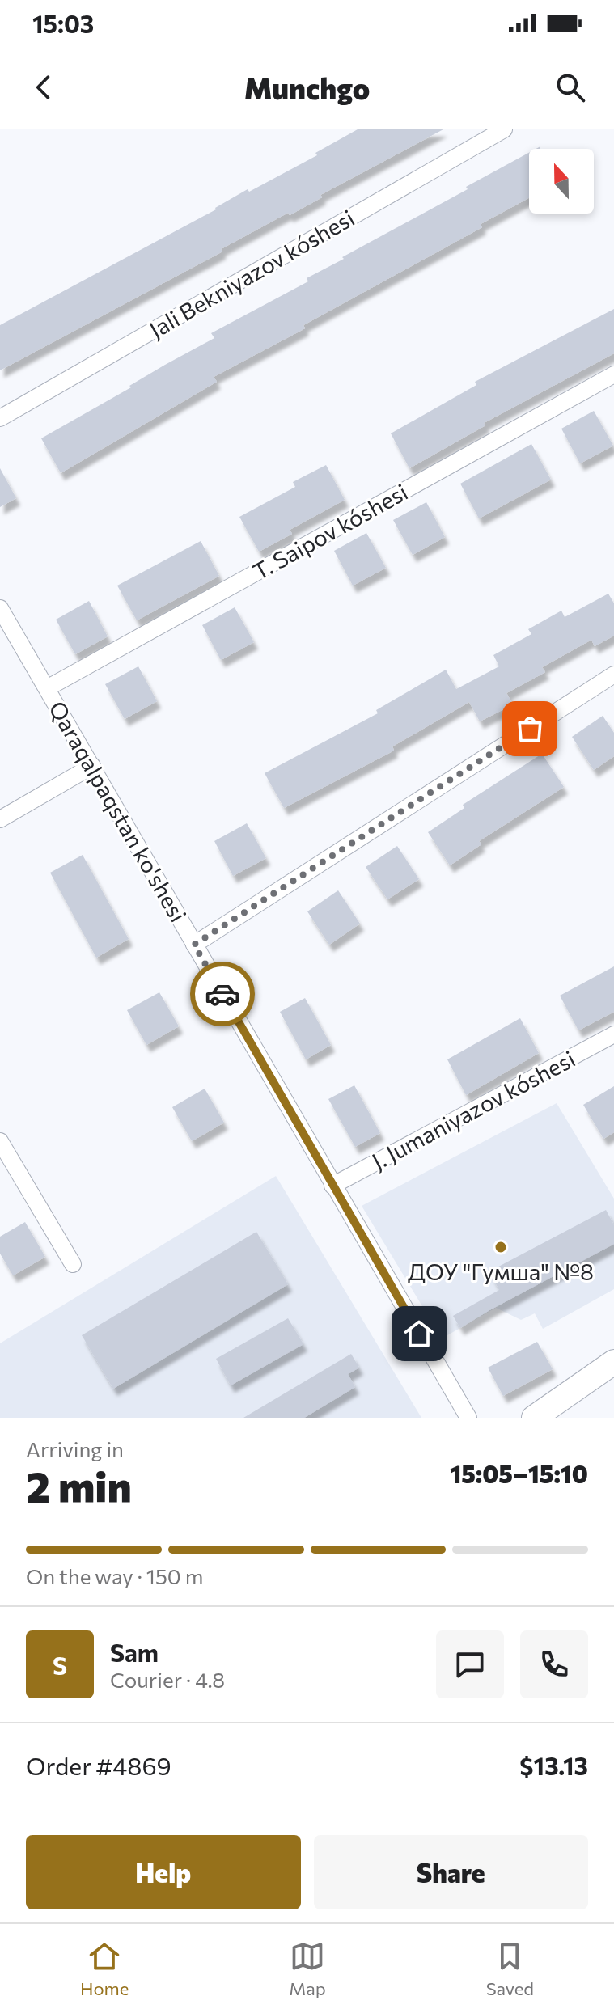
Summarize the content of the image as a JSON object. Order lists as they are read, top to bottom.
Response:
{
  "streets": {
    "street": [
      "Jali Bekniyazov kóshesi",
      "T. Saipov kóshesi",
      "Qaraqalpaqstan ko'shesi",
      "J. Jumaniyazov kóshesi"
    ]
  },
  "crossings": [
    ["T. Saipov kóshesi", "Qaraqalpaqstan ko'shesi"],
    ["Qaraqalpaqstan ko'shesi", "J. Jumaniyazov kóshesi"]
  ],
  "places": ["ДОУ \"Гумша\" №8"],
  "north": "top",
  "page": {
    "status": "15:03",
    "header": "Munchgo",
    "heading": ["2 min", "Arriving in", "15:05–15:10"],
    "panel": [
      "Sam",
      "Courier · 4.8",
      "Order #4869",
      "$13.13"
    ],
    "bar": "On the way · 150 m",
    "round": "S",
    "buttons": ["Help", "Share"],
    "tabs": ["Home", "Map", "Saved"]
  }
}
